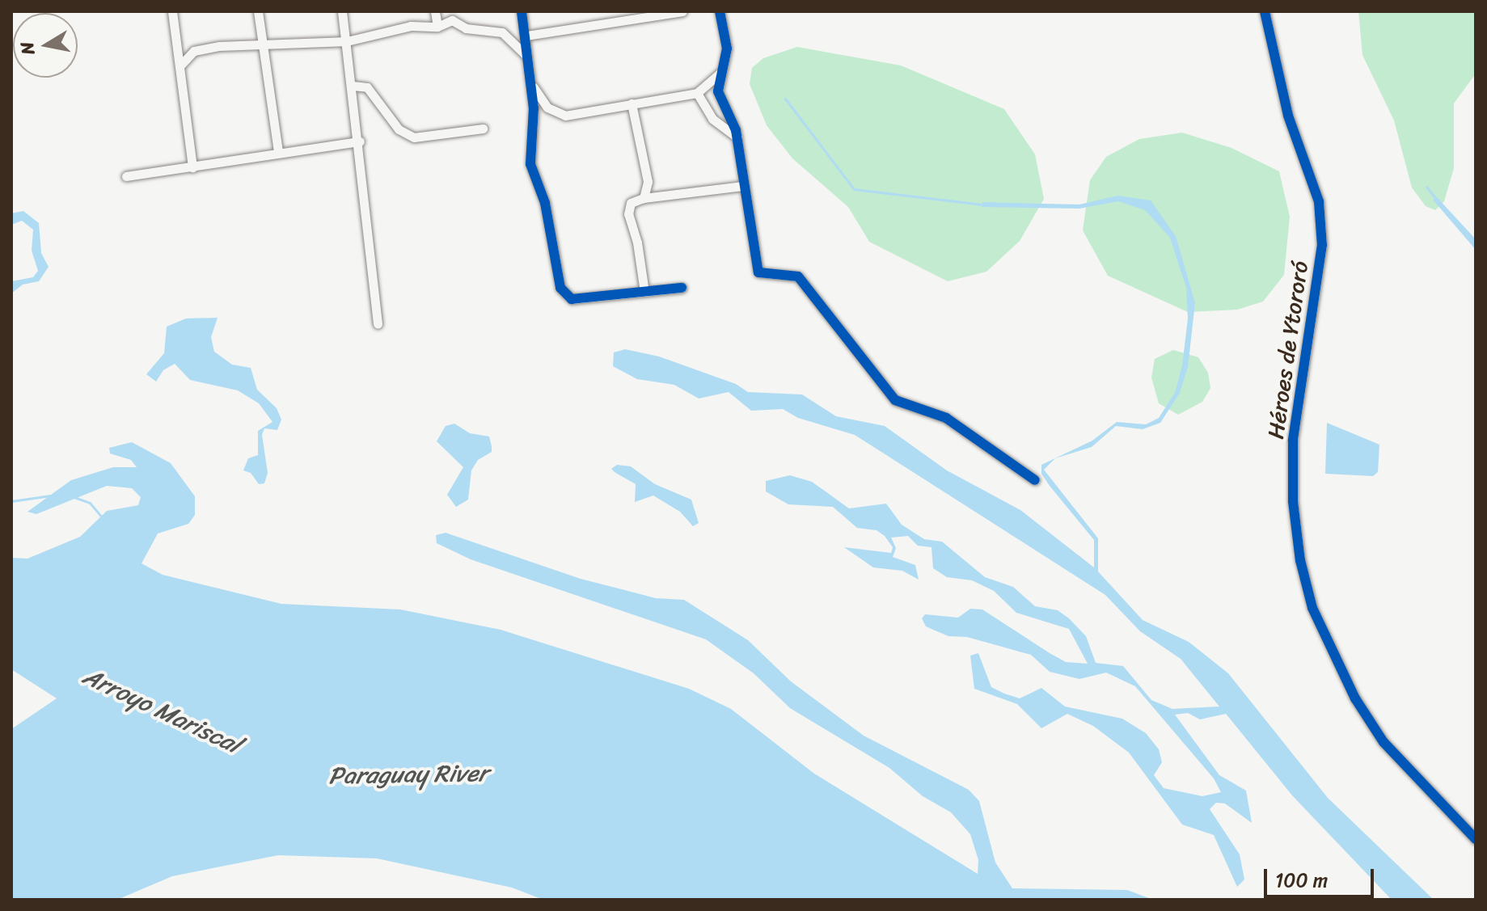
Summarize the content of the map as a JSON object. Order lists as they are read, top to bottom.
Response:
{
  "streets": {
    "street": ["Héroes de Ytororó"]
  },
  "water": ["Arroyo Mariscal", "Paraguay River"],
  "scale_bar": "100 m",
  "north": "left"
}
